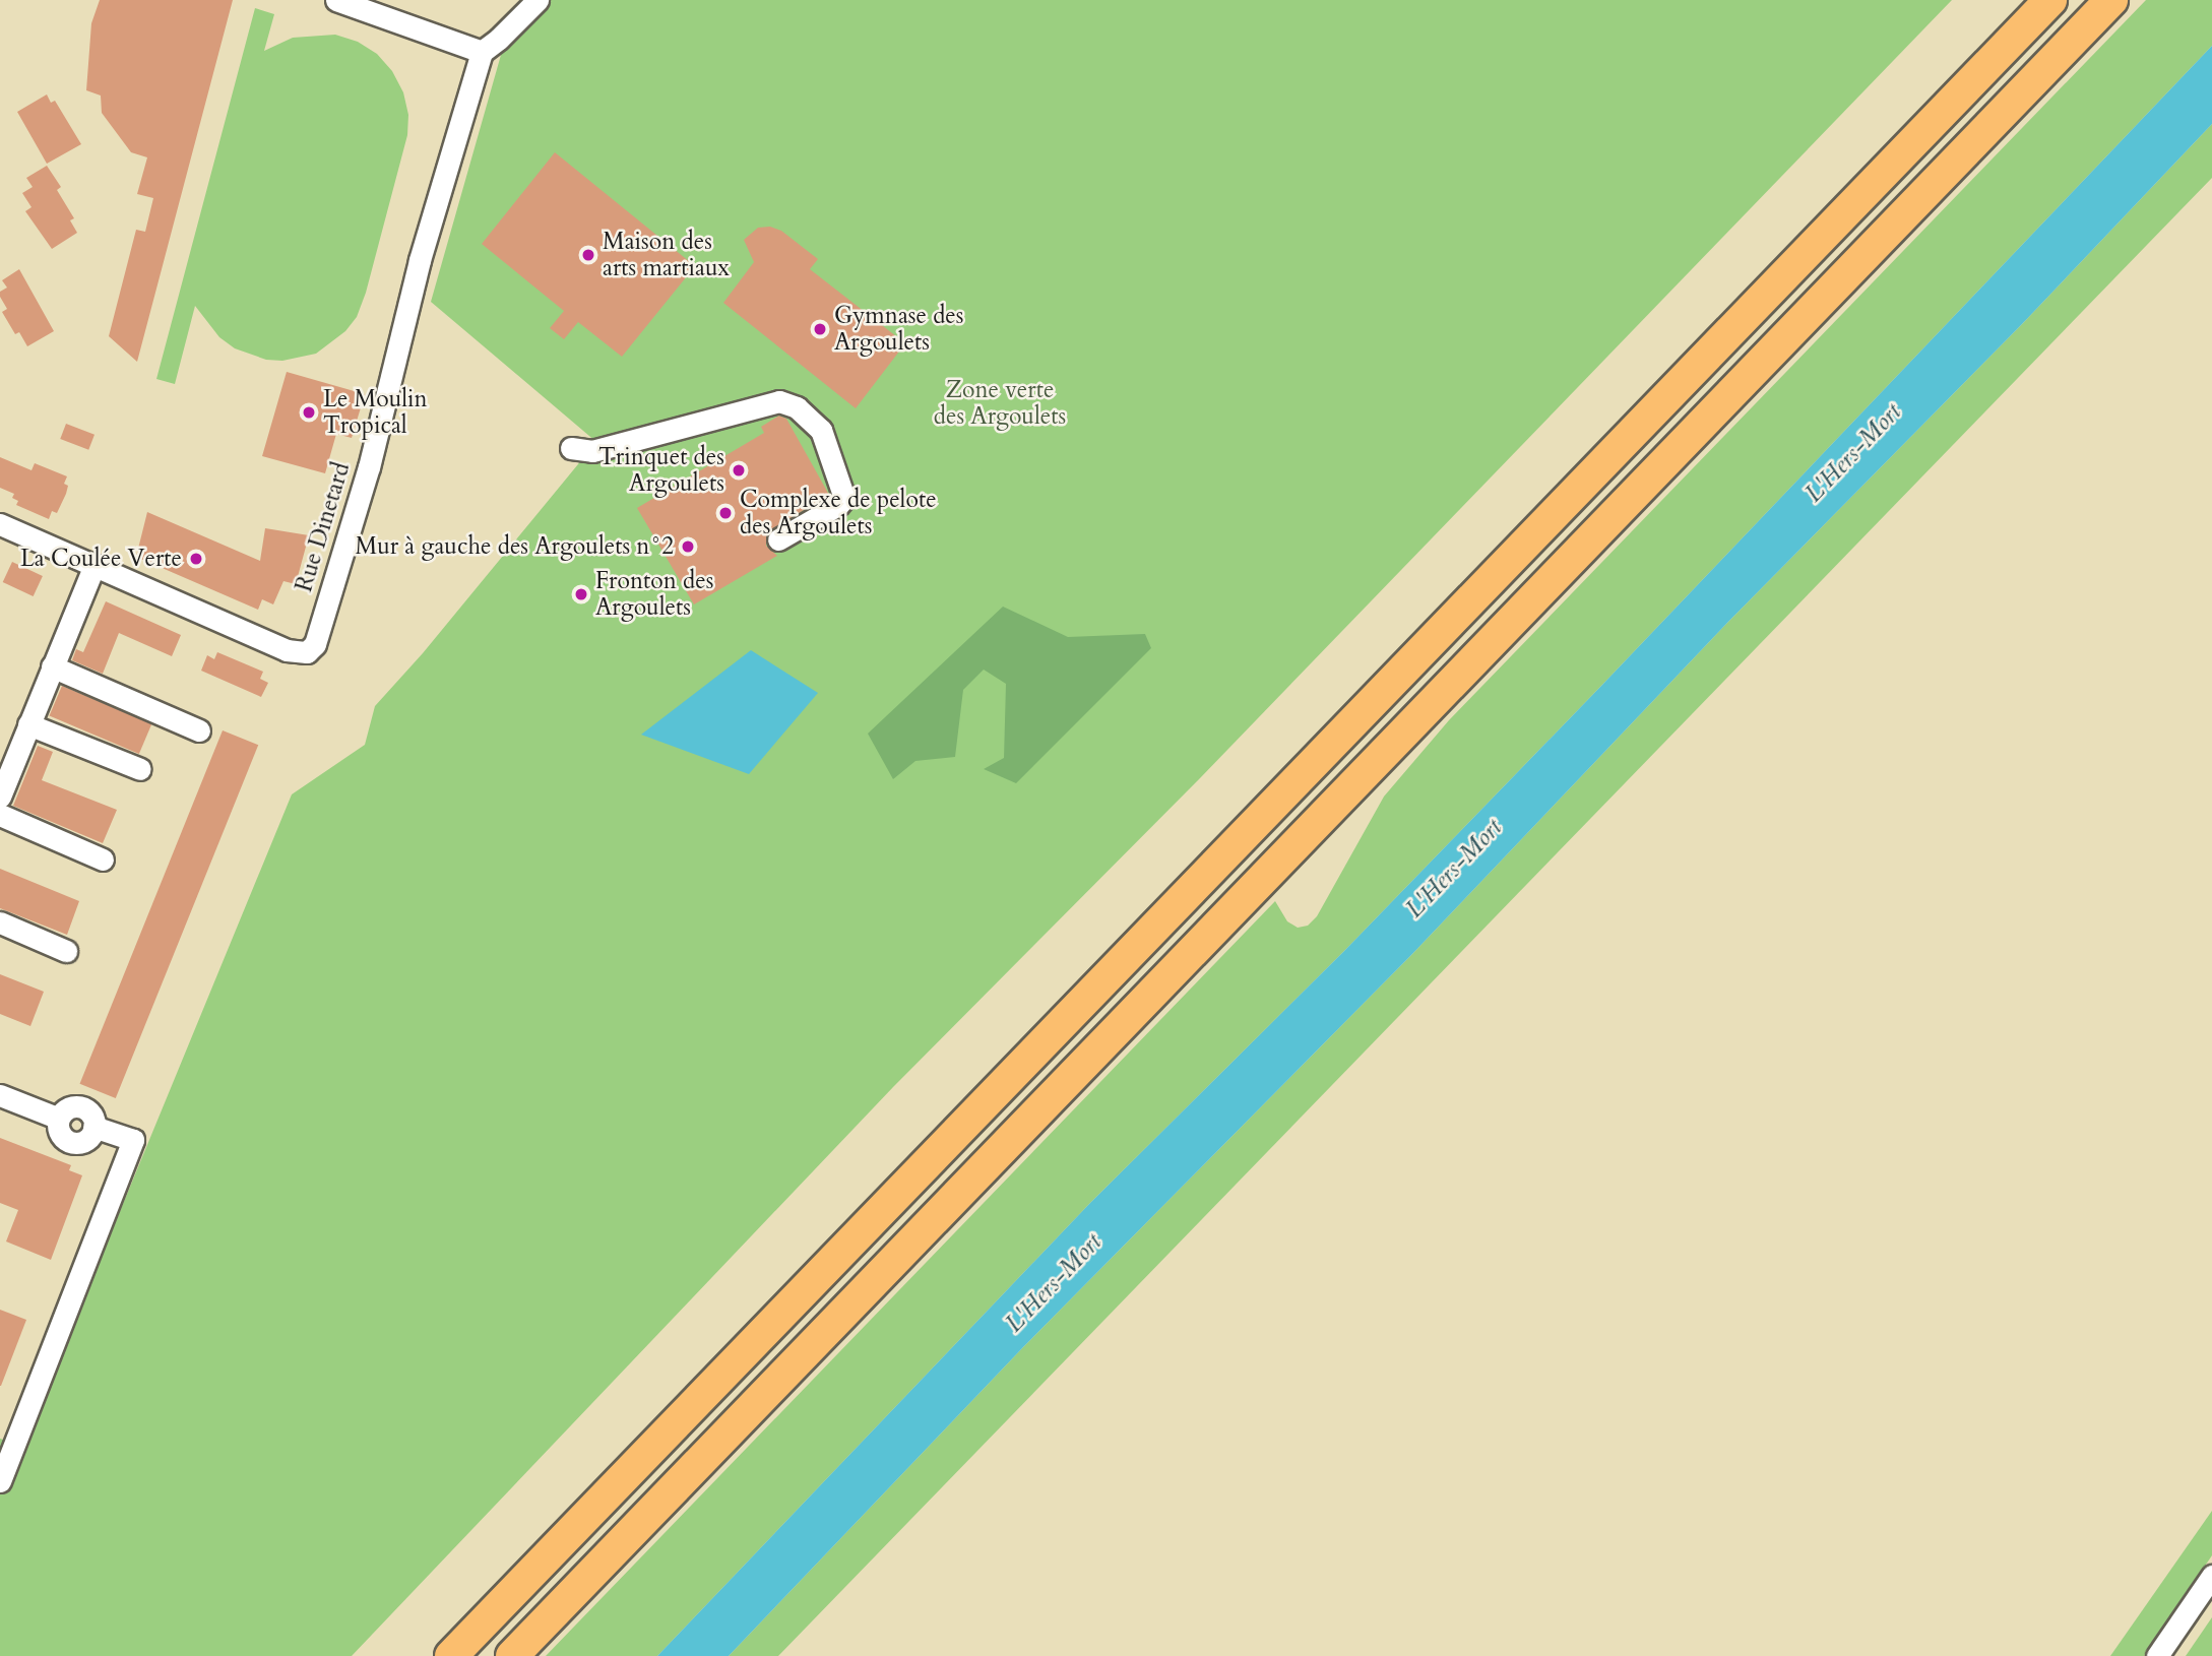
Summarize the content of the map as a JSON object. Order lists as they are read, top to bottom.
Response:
{
  "streets": {
    "street": ["Rue Dinetard"]
  },
  "water": ["L'Hers-Mort"],
  "parks": ["Zone verte des Argoulets"],
  "places": [
    "Maison des arts martiaux",
    "Gymnase des Argoulets",
    "Le Moulin Tropical",
    "Trinquet des Argoulets",
    "Complexe de pelote des Argoulets",
    "Mur à gauche des Argoulets n°2",
    "La Coulée Verte",
    "Fronton des Argoulets"
  ]
}
